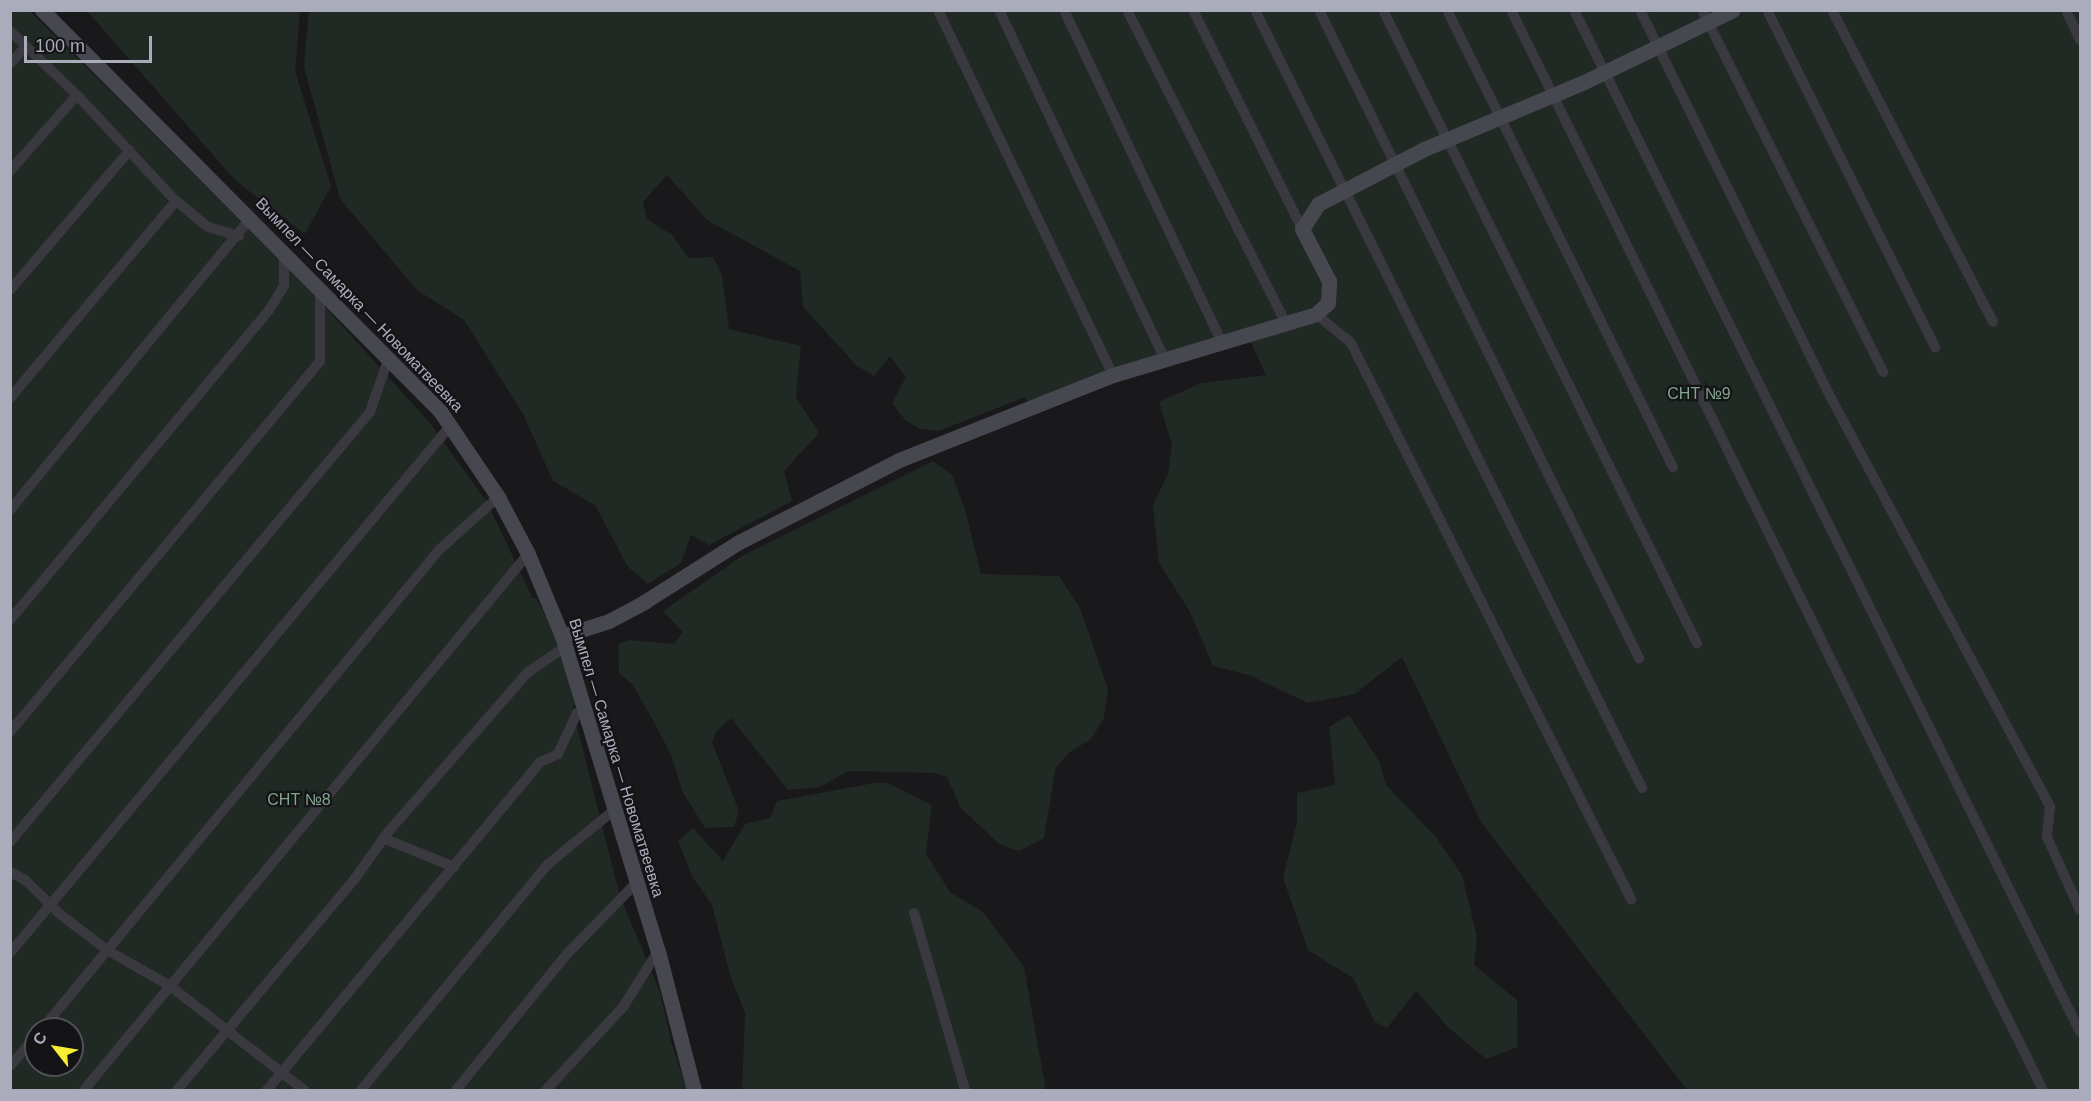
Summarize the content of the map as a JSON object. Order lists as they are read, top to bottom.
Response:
{
  "streets": {
    "street": ["Вымпел — Самарка — Новоматвеевка"]
  },
  "parks": ["СНТ №9", "СНТ №8"],
  "scale_bar": "100 m",
  "north": "top left"
}
